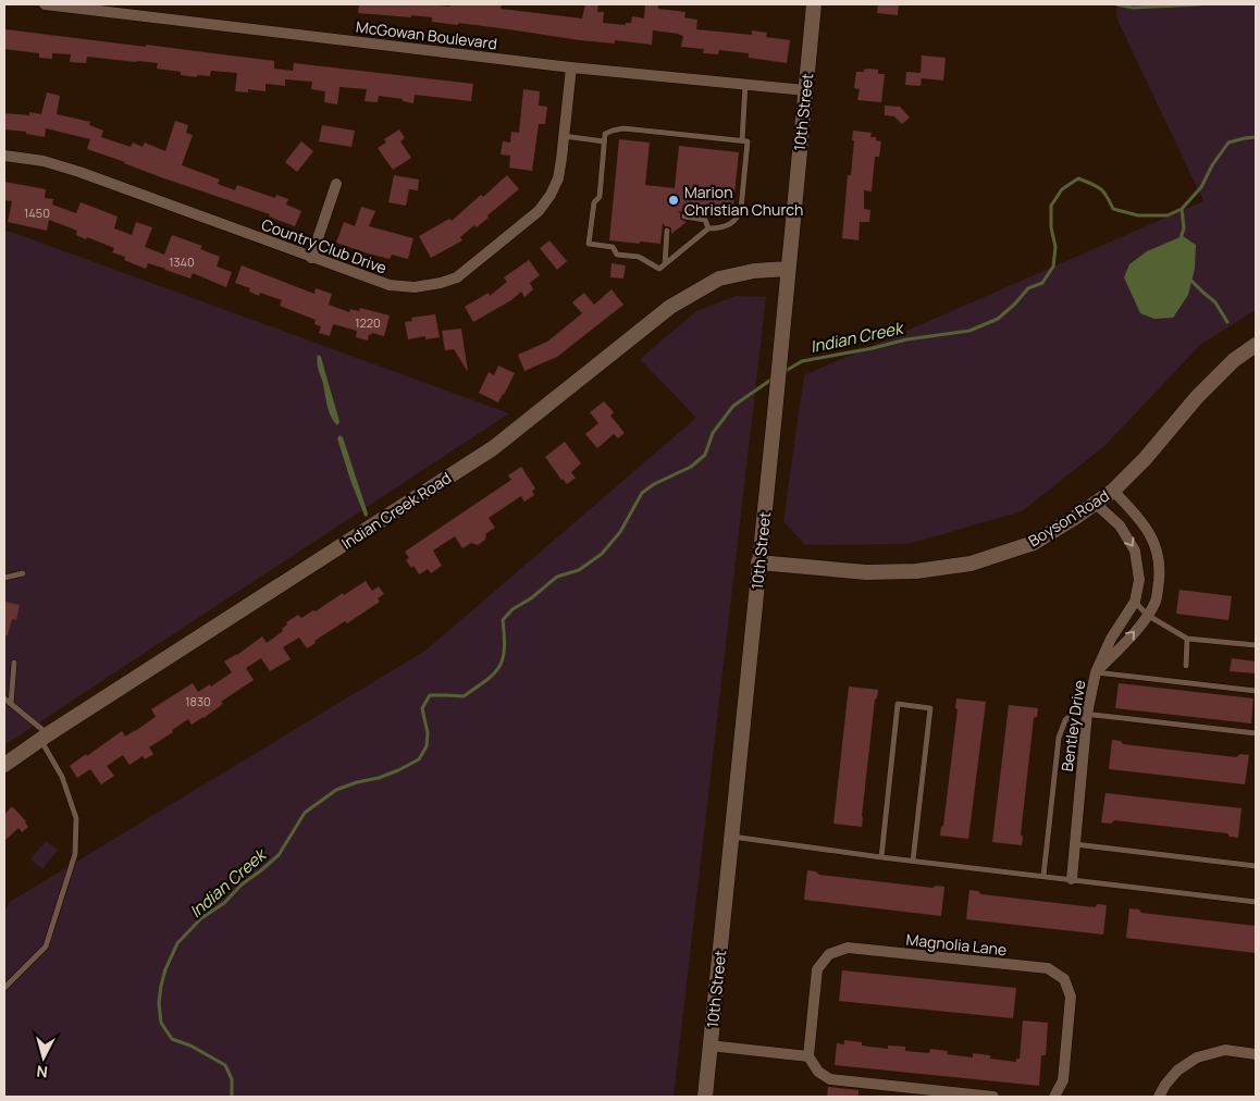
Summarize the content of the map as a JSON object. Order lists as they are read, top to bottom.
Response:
{
  "streets": {
    "street": [
      "McGowan Boulevard",
      "10th Street",
      "Country Club Drive",
      "Indian Creek Road",
      "Boyson Road",
      "Bentley Drive",
      "Magnolia Lane"
    ]
  },
  "crossings": [
    ["McGowan Boulevard", "10th Street"],
    ["McGowan Boulevard", "Country Club Drive"],
    ["10th Street", "Indian Creek Road"],
    ["10th Street", "Boyson Road"],
    ["Boyson Road", "Bentley Drive"]
  ],
  "water": ["Indian Creek"],
  "places": ["Marion Christian Church"],
  "house_numbers": [
    "1450",
    "1340",
    "1220",
    "1830"
  ],
  "north": "bottom"
}
